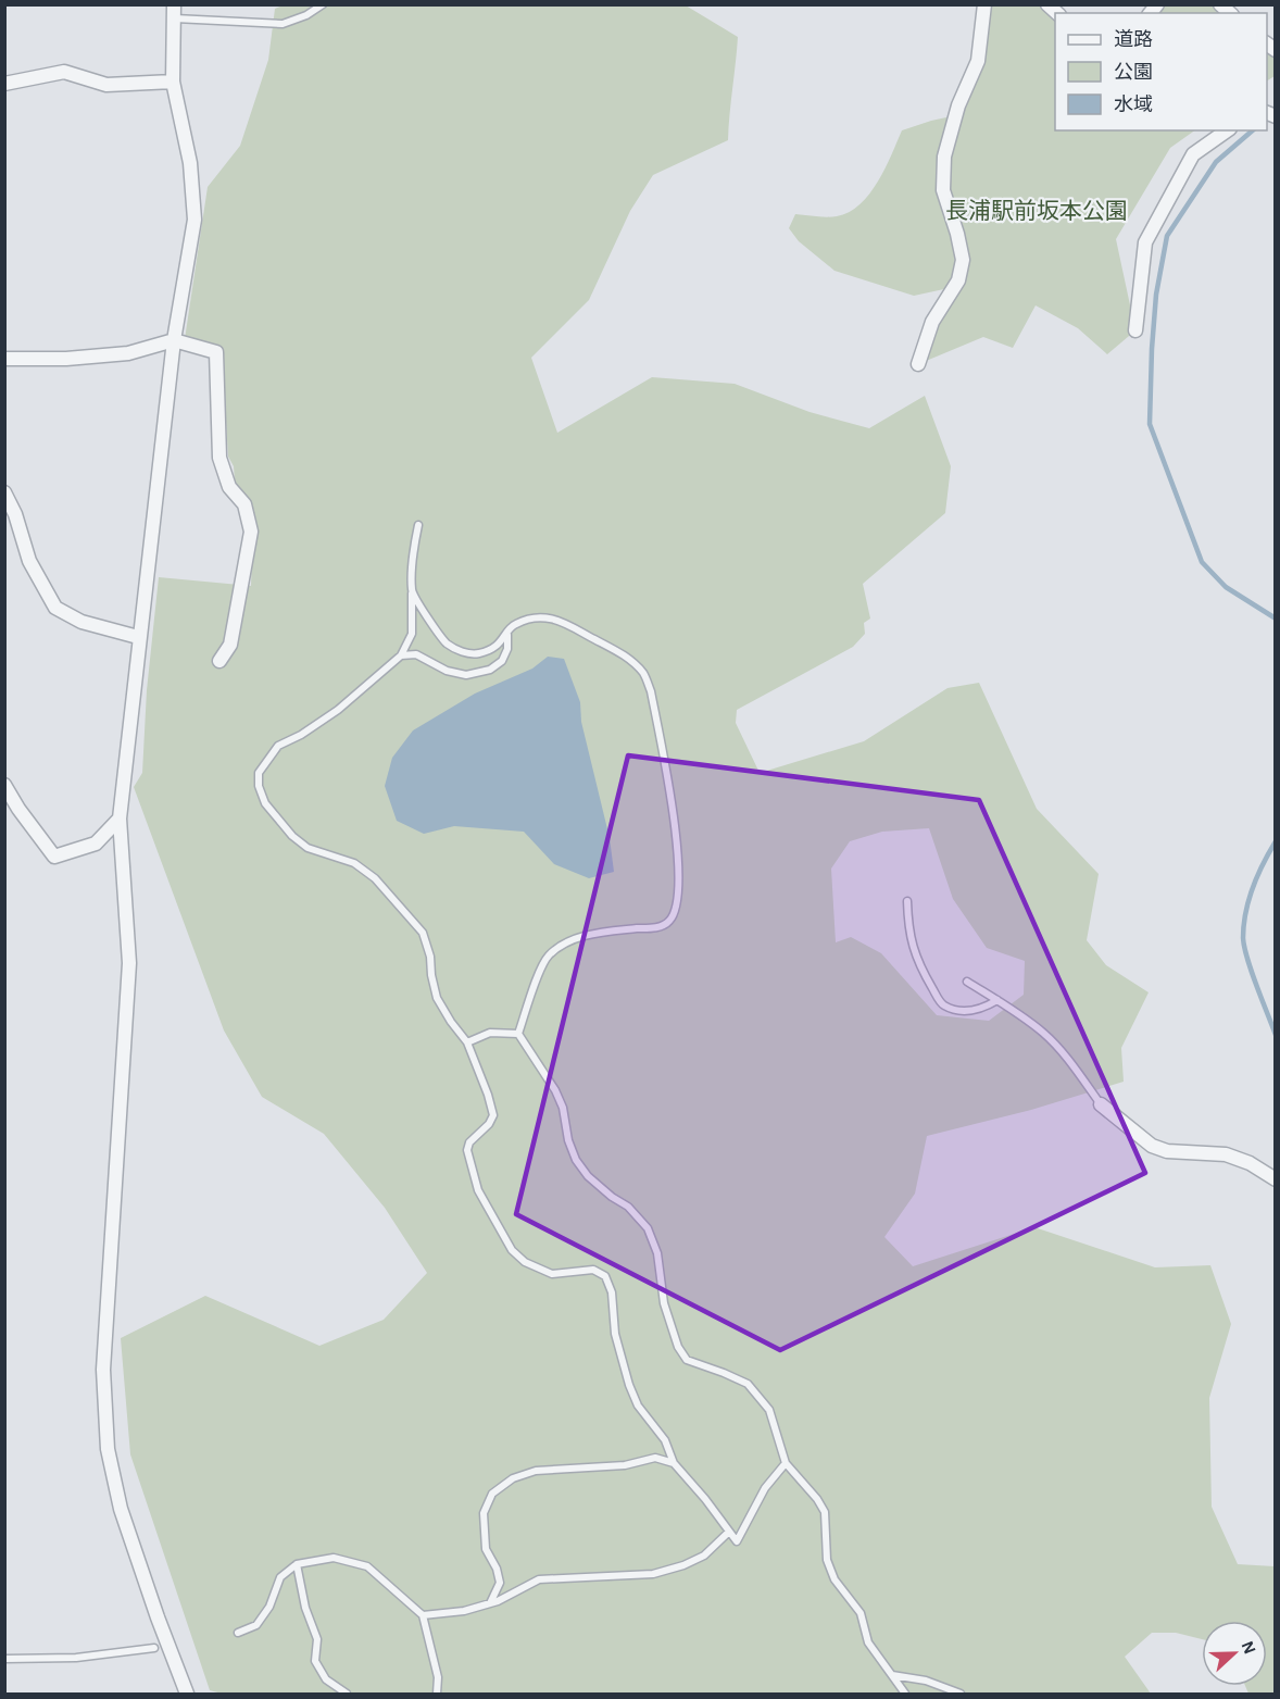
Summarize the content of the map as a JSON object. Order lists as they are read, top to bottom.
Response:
{
  "parks": ["長浦駅前坂本公園"],
  "legend": ["道路", "公園", "水域"],
  "north": "right"
}
